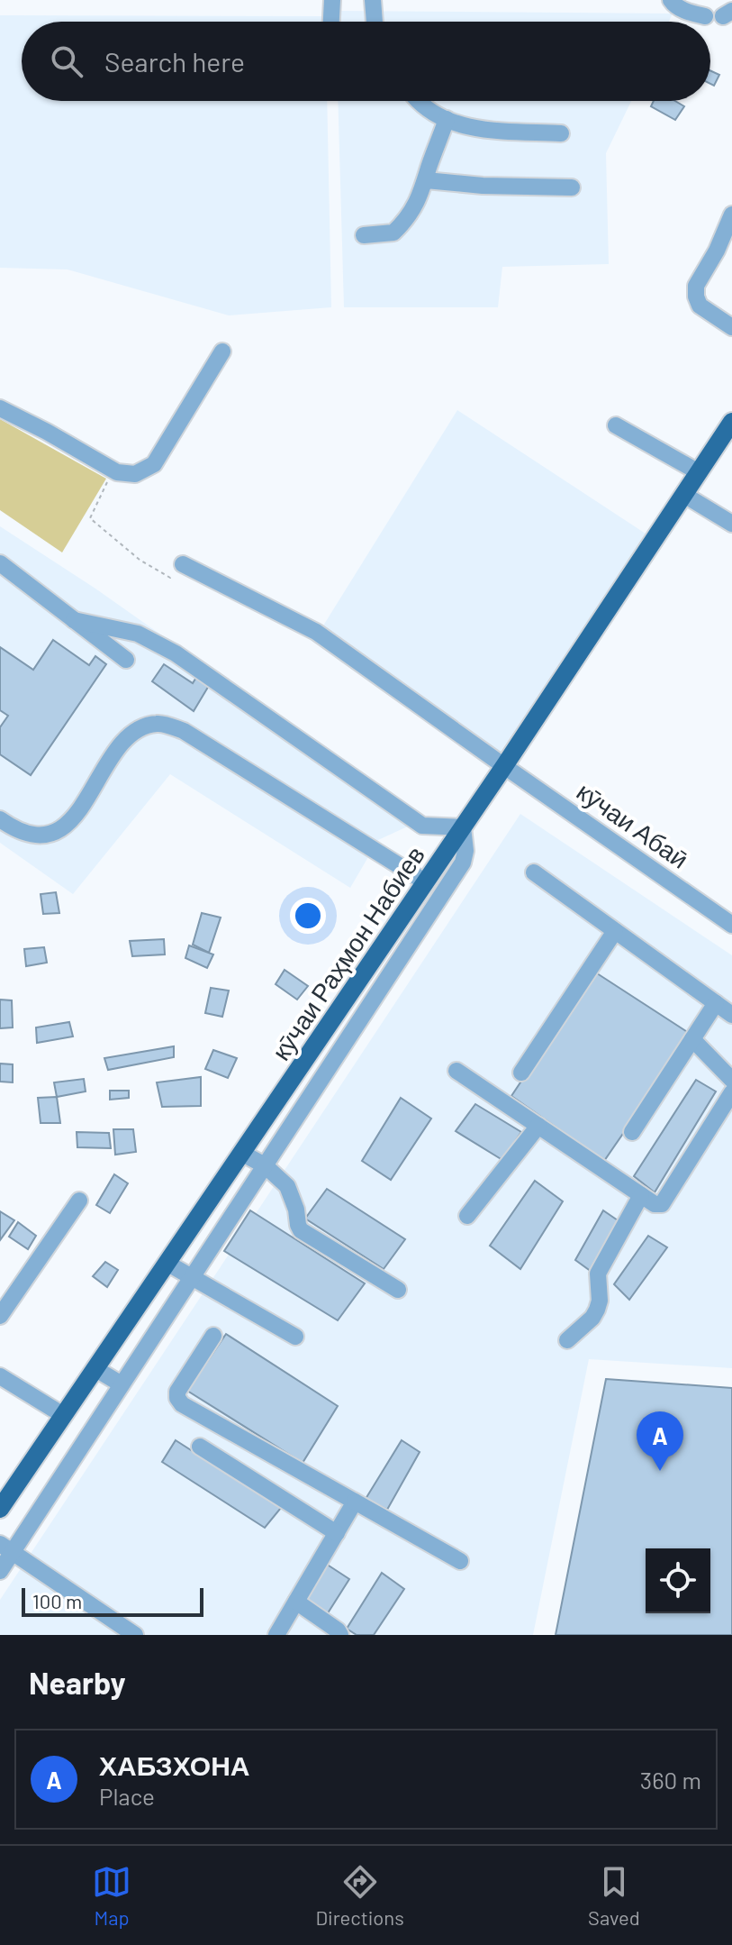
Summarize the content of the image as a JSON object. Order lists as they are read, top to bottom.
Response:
{
  "streets": {
    "main road": ["кӯчаи Раҳмон Набиев"],
    "street": ["кӯчаи Абаӣ"]
  },
  "crossings": [
    ["кӯчаи Абаӣ", "кӯчаи Раҳмон Набиев"]
  ],
  "scale_bar": "100 m",
  "page": {
    "search": "Search here",
    "pins": "A",
    "scale": "100 m",
    "heading": "Nearby",
    "list": [
      {
        "mark": "A",
        "name": "ХАБЗХОНА",
        "note": "Place",
        "value": "360 m"
      }
    ],
    "nav": ["Map", "Directions", "Saved"]
  }
}
